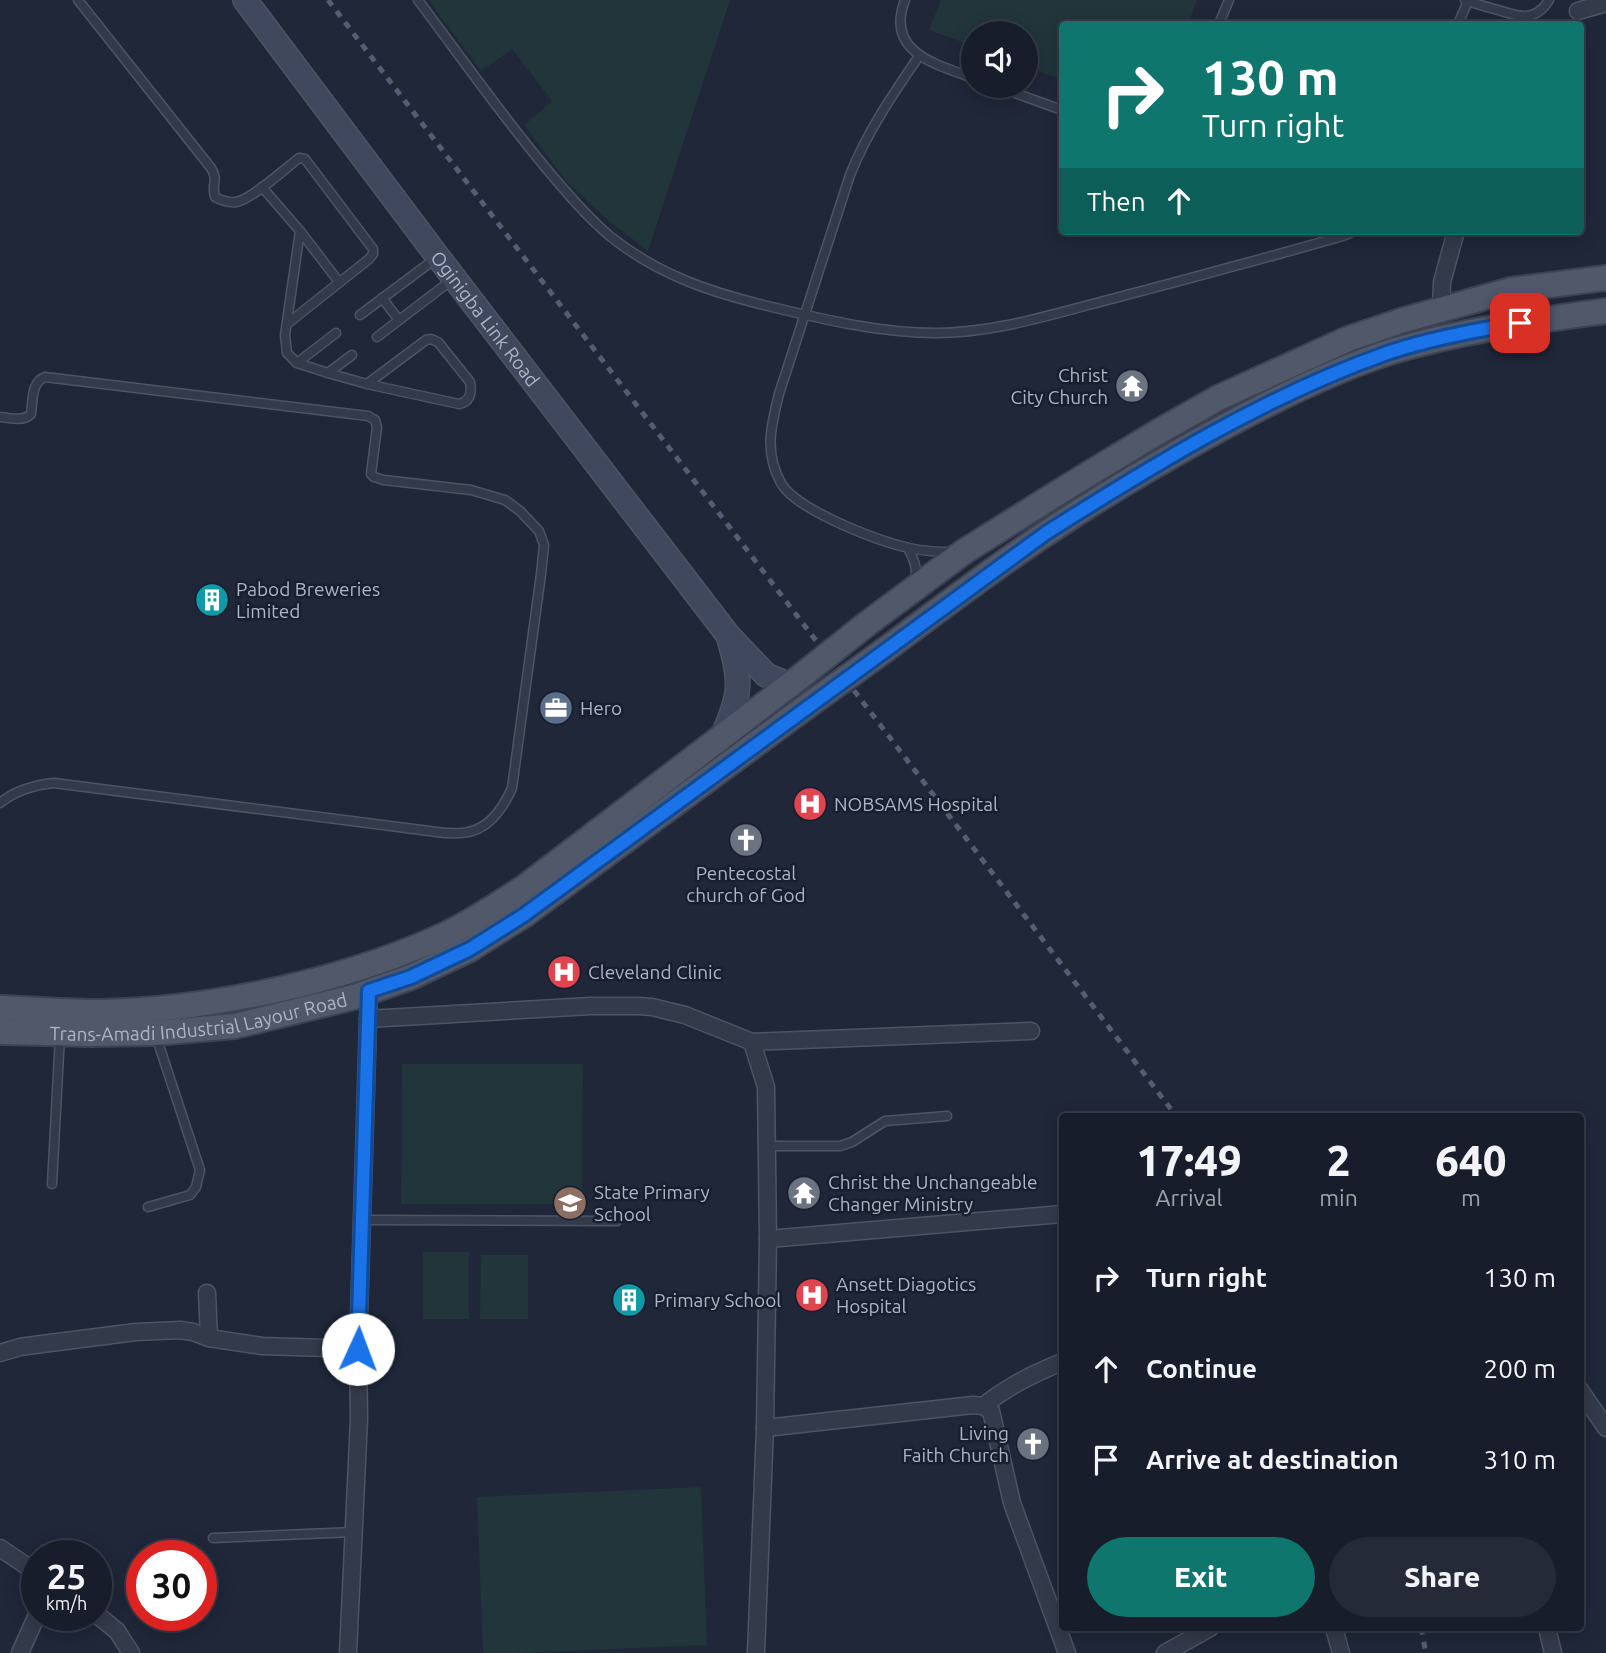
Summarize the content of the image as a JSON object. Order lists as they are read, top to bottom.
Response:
{
  "streets": {
    "main road": ["Trans-Amadi Industrial Layour Road"],
    "street": ["Oginigba Link Road"]
  },
  "crossings": [
    ["Oginigba Link Road", "Trans-Amadi Industrial Layour Road"]
  ],
  "places": {
    "temple": ["Christ City Church", "Christ the Unchangeable Changer Ministry"],
    "building": ["Pabod Breweries Limited", "Primary School"],
    "office": ["Hero"],
    "hospital": ["NOBSAMS Hospital", "Cleveland Clinic", "Ansett Diagotics Hospital"],
    "church": ["Pentecostal church of God", "Living Faith Church"],
    "school or university": ["State Primary School"]
  },
  "page": {
    "turn": ["130 m", "Turn right"],
    "then": "Then",
    "eta": [
      "17:49",
      "Arrival",
      "2",
      "min",
      "640",
      "m"
    ],
    "list": [
      {
        "name": "Turn right",
        "value": "130 m"
      },
      {
        "name": "Continue",
        "value": "200 m"
      },
      {
        "name": "Arrive at destination",
        "value": "310 m"
      }
    ],
    "buttons": ["Exit", "Share"],
    "speed": "25 km/h",
    "limit": "30"
  }
}
